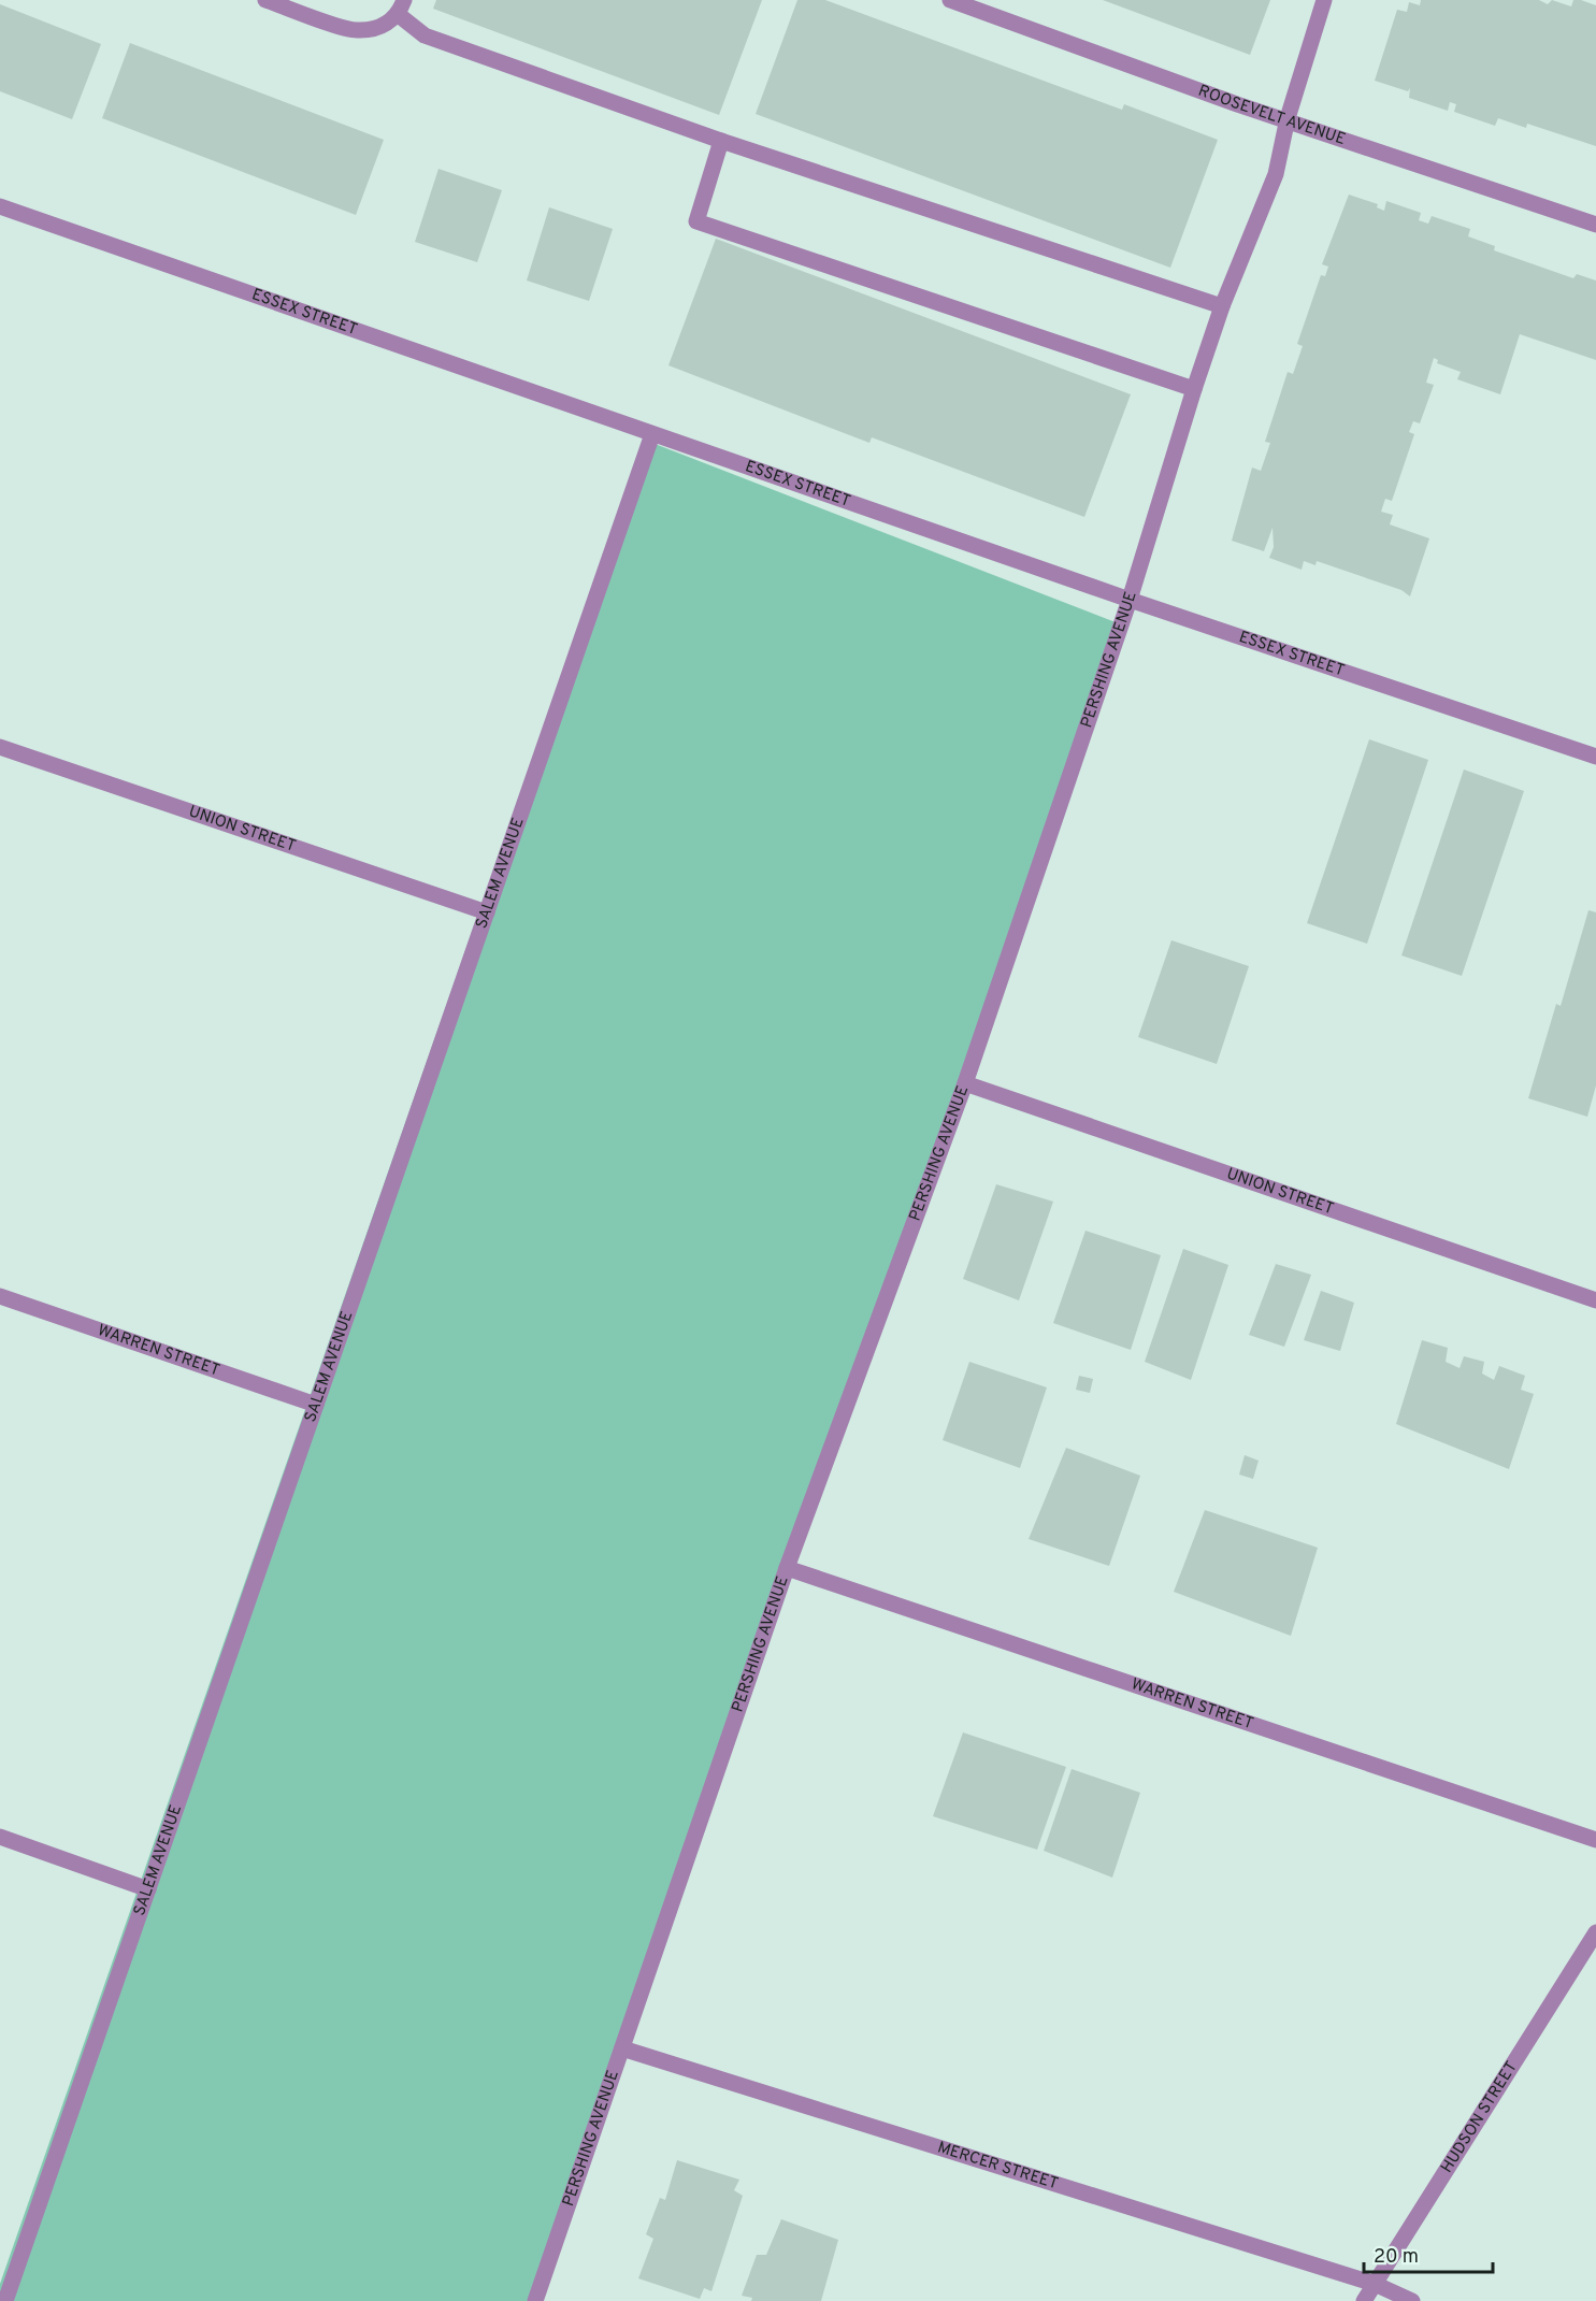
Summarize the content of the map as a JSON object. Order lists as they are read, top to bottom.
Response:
{
  "streets": {
    "street": [
      "ROOSEVELT AVENUE",
      "ESSEX STREET",
      "PERSHING AVENUE",
      "UNION STREET",
      "SALEM AVENUE",
      "WARREN STREET",
      "HUDSON STREET",
      "MERCER STREET"
    ]
  },
  "crossings": [
    ["ROOSEVELT AVENUE", "PERSHING AVENUE"],
    ["ESSEX STREET", "PERSHING AVENUE"],
    ["ESSEX STREET", "SALEM AVENUE"],
    ["PERSHING AVENUE", "UNION STREET"],
    ["PERSHING AVENUE", "WARREN STREET"],
    ["PERSHING AVENUE", "MERCER STREET"],
    ["UNION STREET", "SALEM AVENUE"],
    ["SALEM AVENUE", "WARREN STREET"],
    ["HUDSON STREET", "MERCER STREET"]
  ],
  "scale_bar": "20 m"
}
